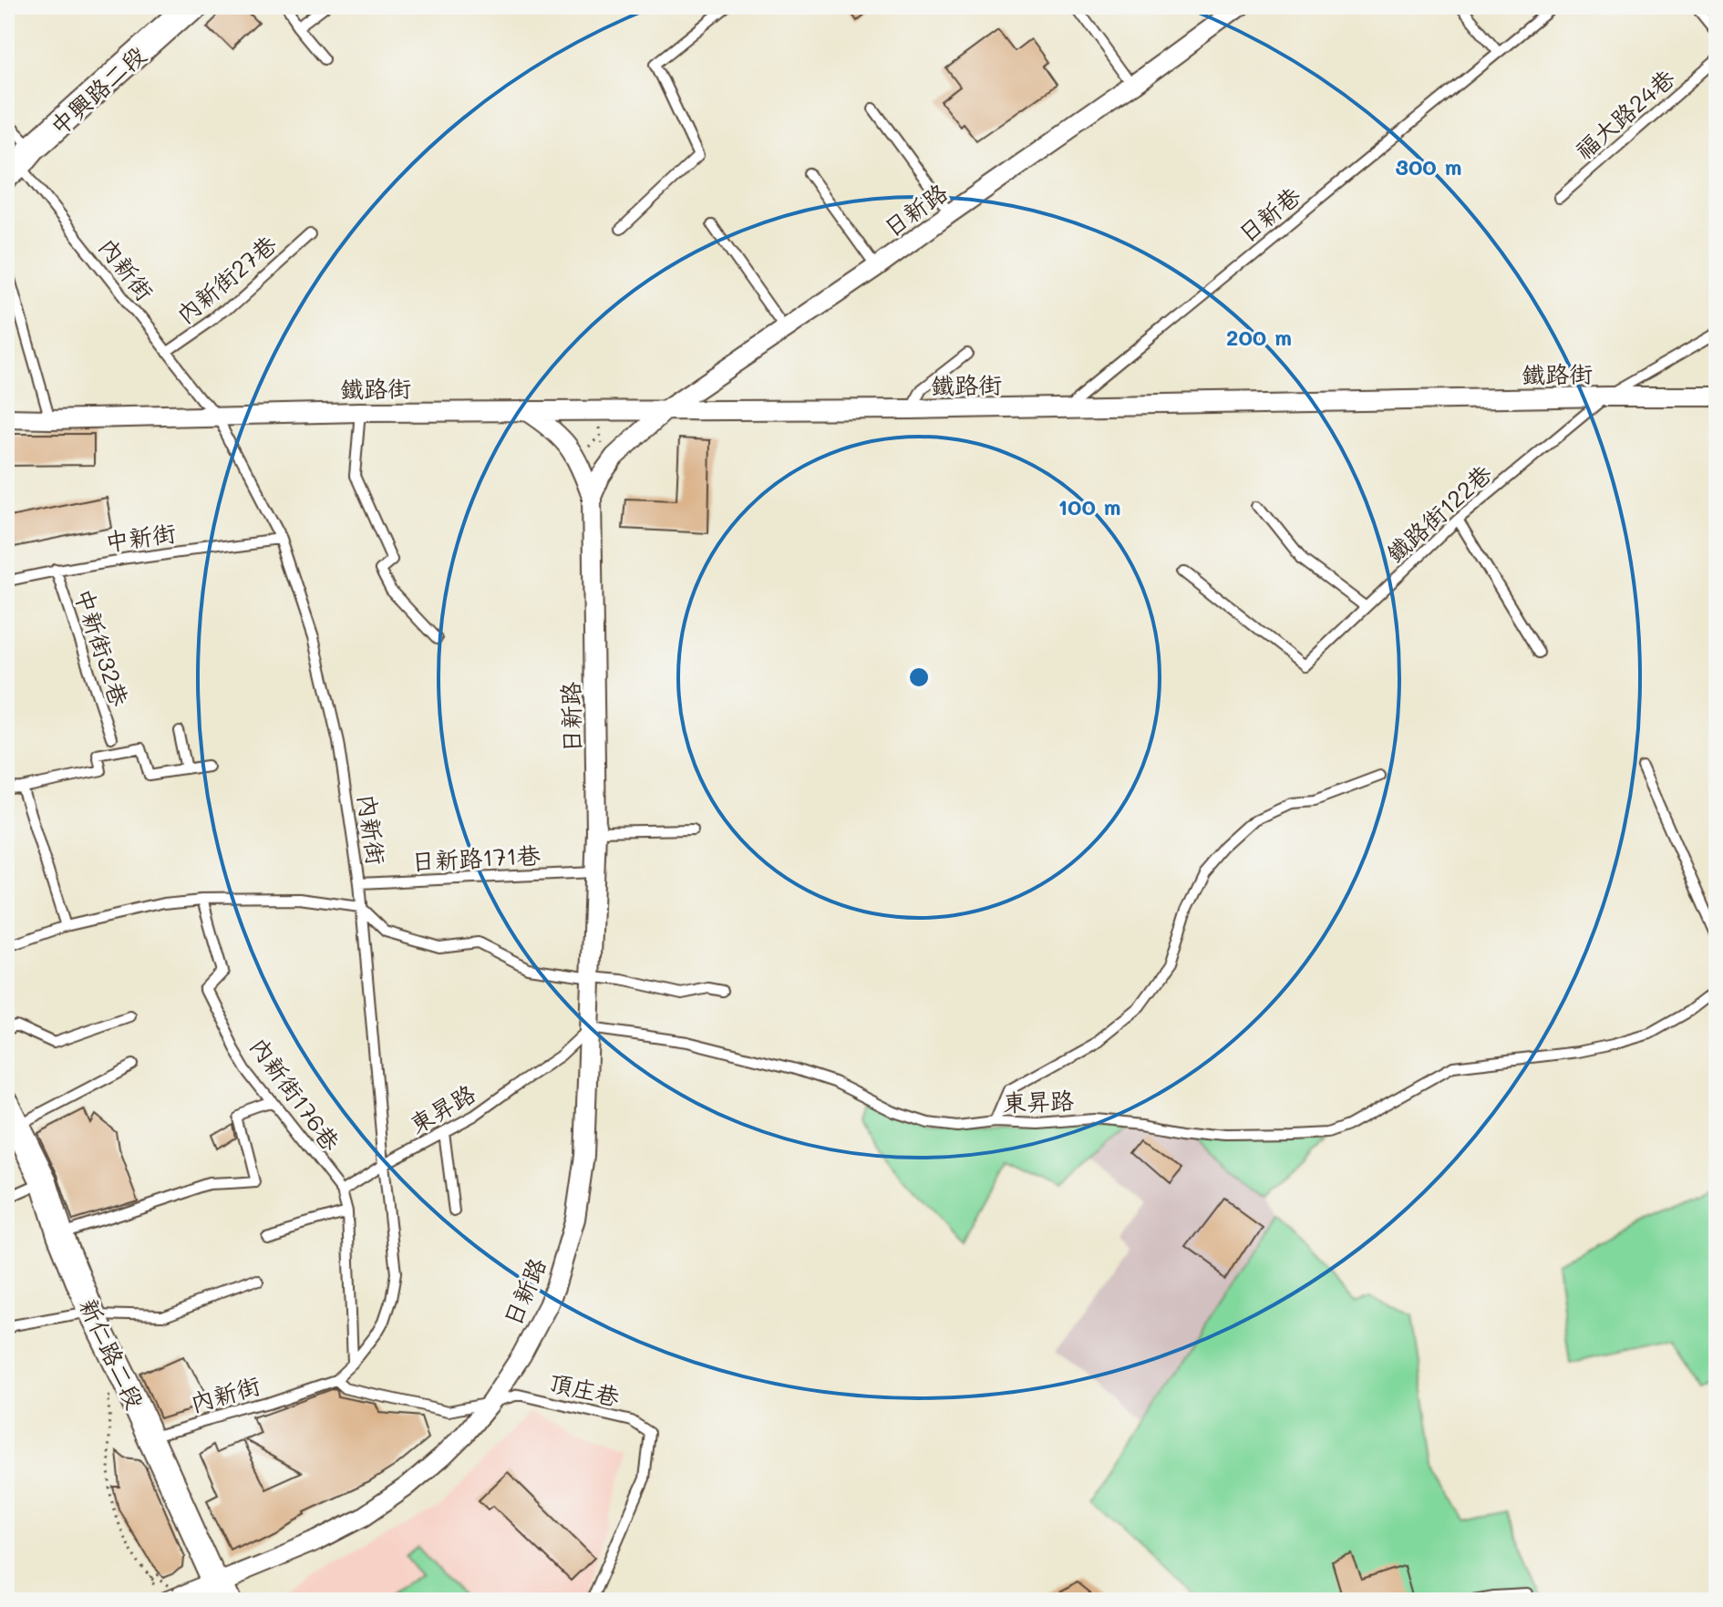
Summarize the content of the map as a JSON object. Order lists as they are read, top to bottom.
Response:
{
  "streets": {
    "street": [
      "中興路二段",
      "日新路",
      "鐵路街",
      "新仁路二段"
    ],
    "lane": [
      "福大路24巷",
      "日新巷",
      "內新街",
      "內新街27巷",
      "鐵路街122巷",
      "中新街",
      "中新街32巷",
      "日新路171巷",
      "內新街176巷",
      "東昇路",
      "頂庄巷"
    ]
  },
  "crossings": [
    ["中興路二段", "內新街"],
    ["日新路", "鐵路街"],
    ["日新路", "日新路171巷"],
    ["日新路", "東昇路"],
    ["日新路", "新仁路二段"],
    ["日新路", "頂庄巷"],
    ["日新巷", "鐵路街"],
    ["內新街", "內新街27巷"],
    ["內新街", "鐵路街"],
    ["內新街", "中新街"],
    ["內新街", "日新路171巷"],
    ["內新街", "內新街176巷"],
    ["內新街", "東昇路"],
    ["內新街", "新仁路二段"],
    ["內新街", "頂庄巷"],
    ["鐵路街", "鐵路街122巷"],
    ["中新街", "中新街32巷"]
  ],
  "rings": ["300 m", "200 m", "100 m"]
}
